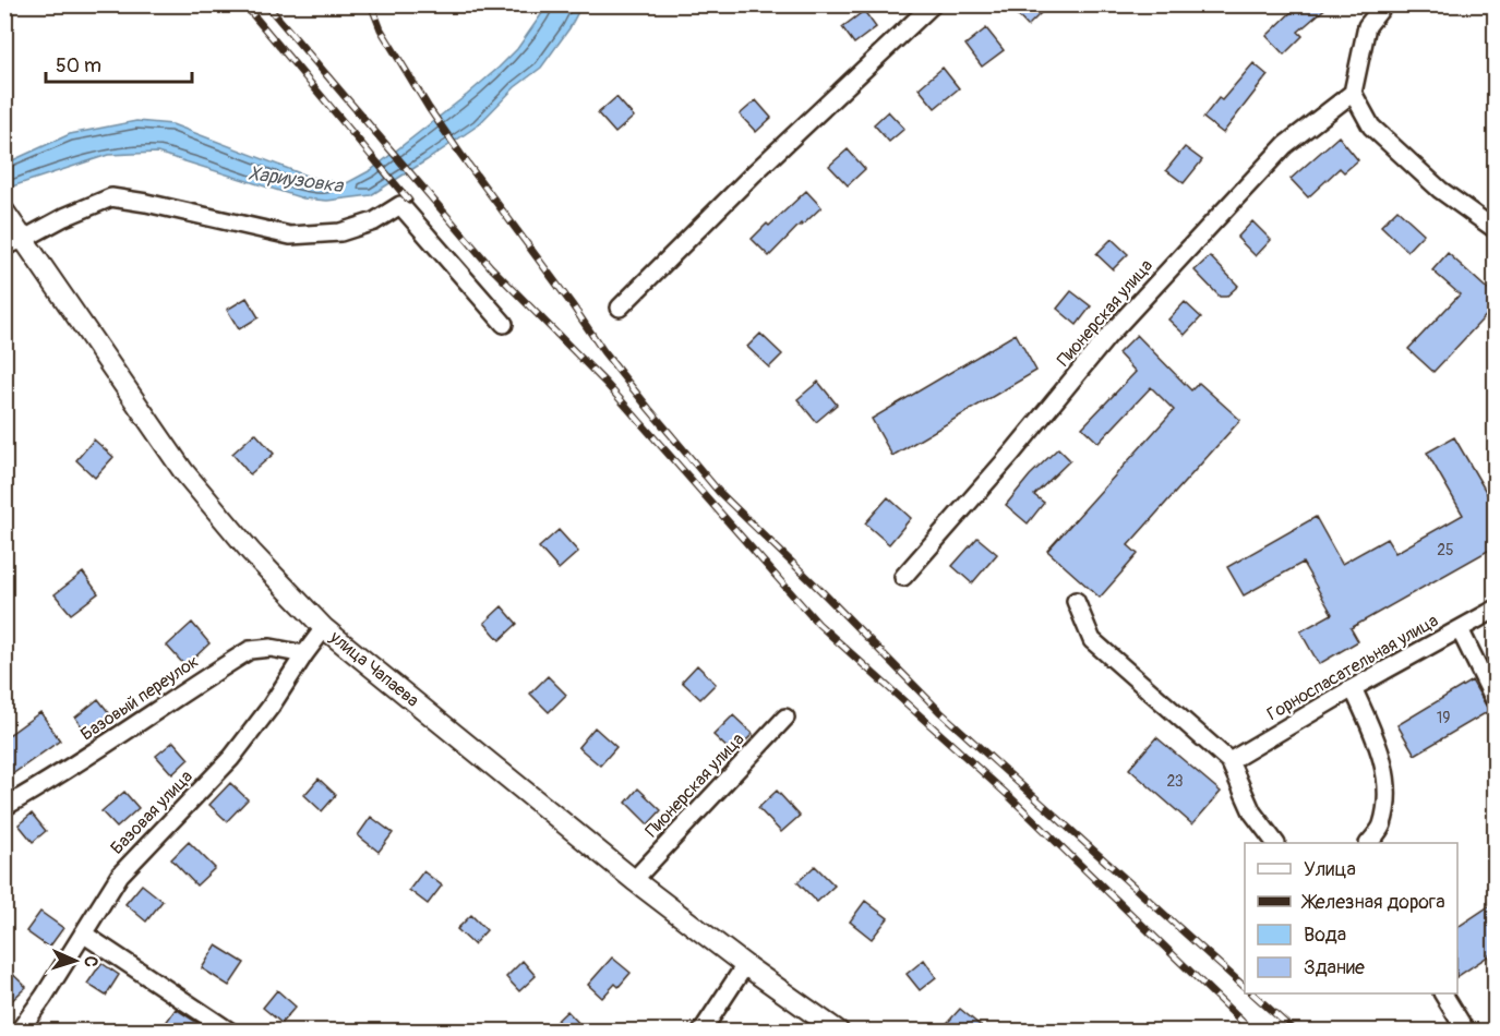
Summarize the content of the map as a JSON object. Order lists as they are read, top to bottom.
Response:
{
  "streets": {
    "street": [
      "Пионерская улица",
      "Горноспасательная улица",
      "улица Чапаева",
      "Базовый переулок",
      "Базовая улица"
    ]
  },
  "crossings": [
    ["Пионерская улица", "улица Чапаева"],
    ["улица Чапаева", "Базовая улица"],
    ["Базовый переулок", "Базовая улица"]
  ],
  "water": ["Хариузовка"],
  "house_numbers": ["25", "19", "23"],
  "legend": [
    "Улица",
    "Железная дорога",
    "Вода",
    "Здание"
  ],
  "scale_bar": "50 m",
  "north": "right"
}
